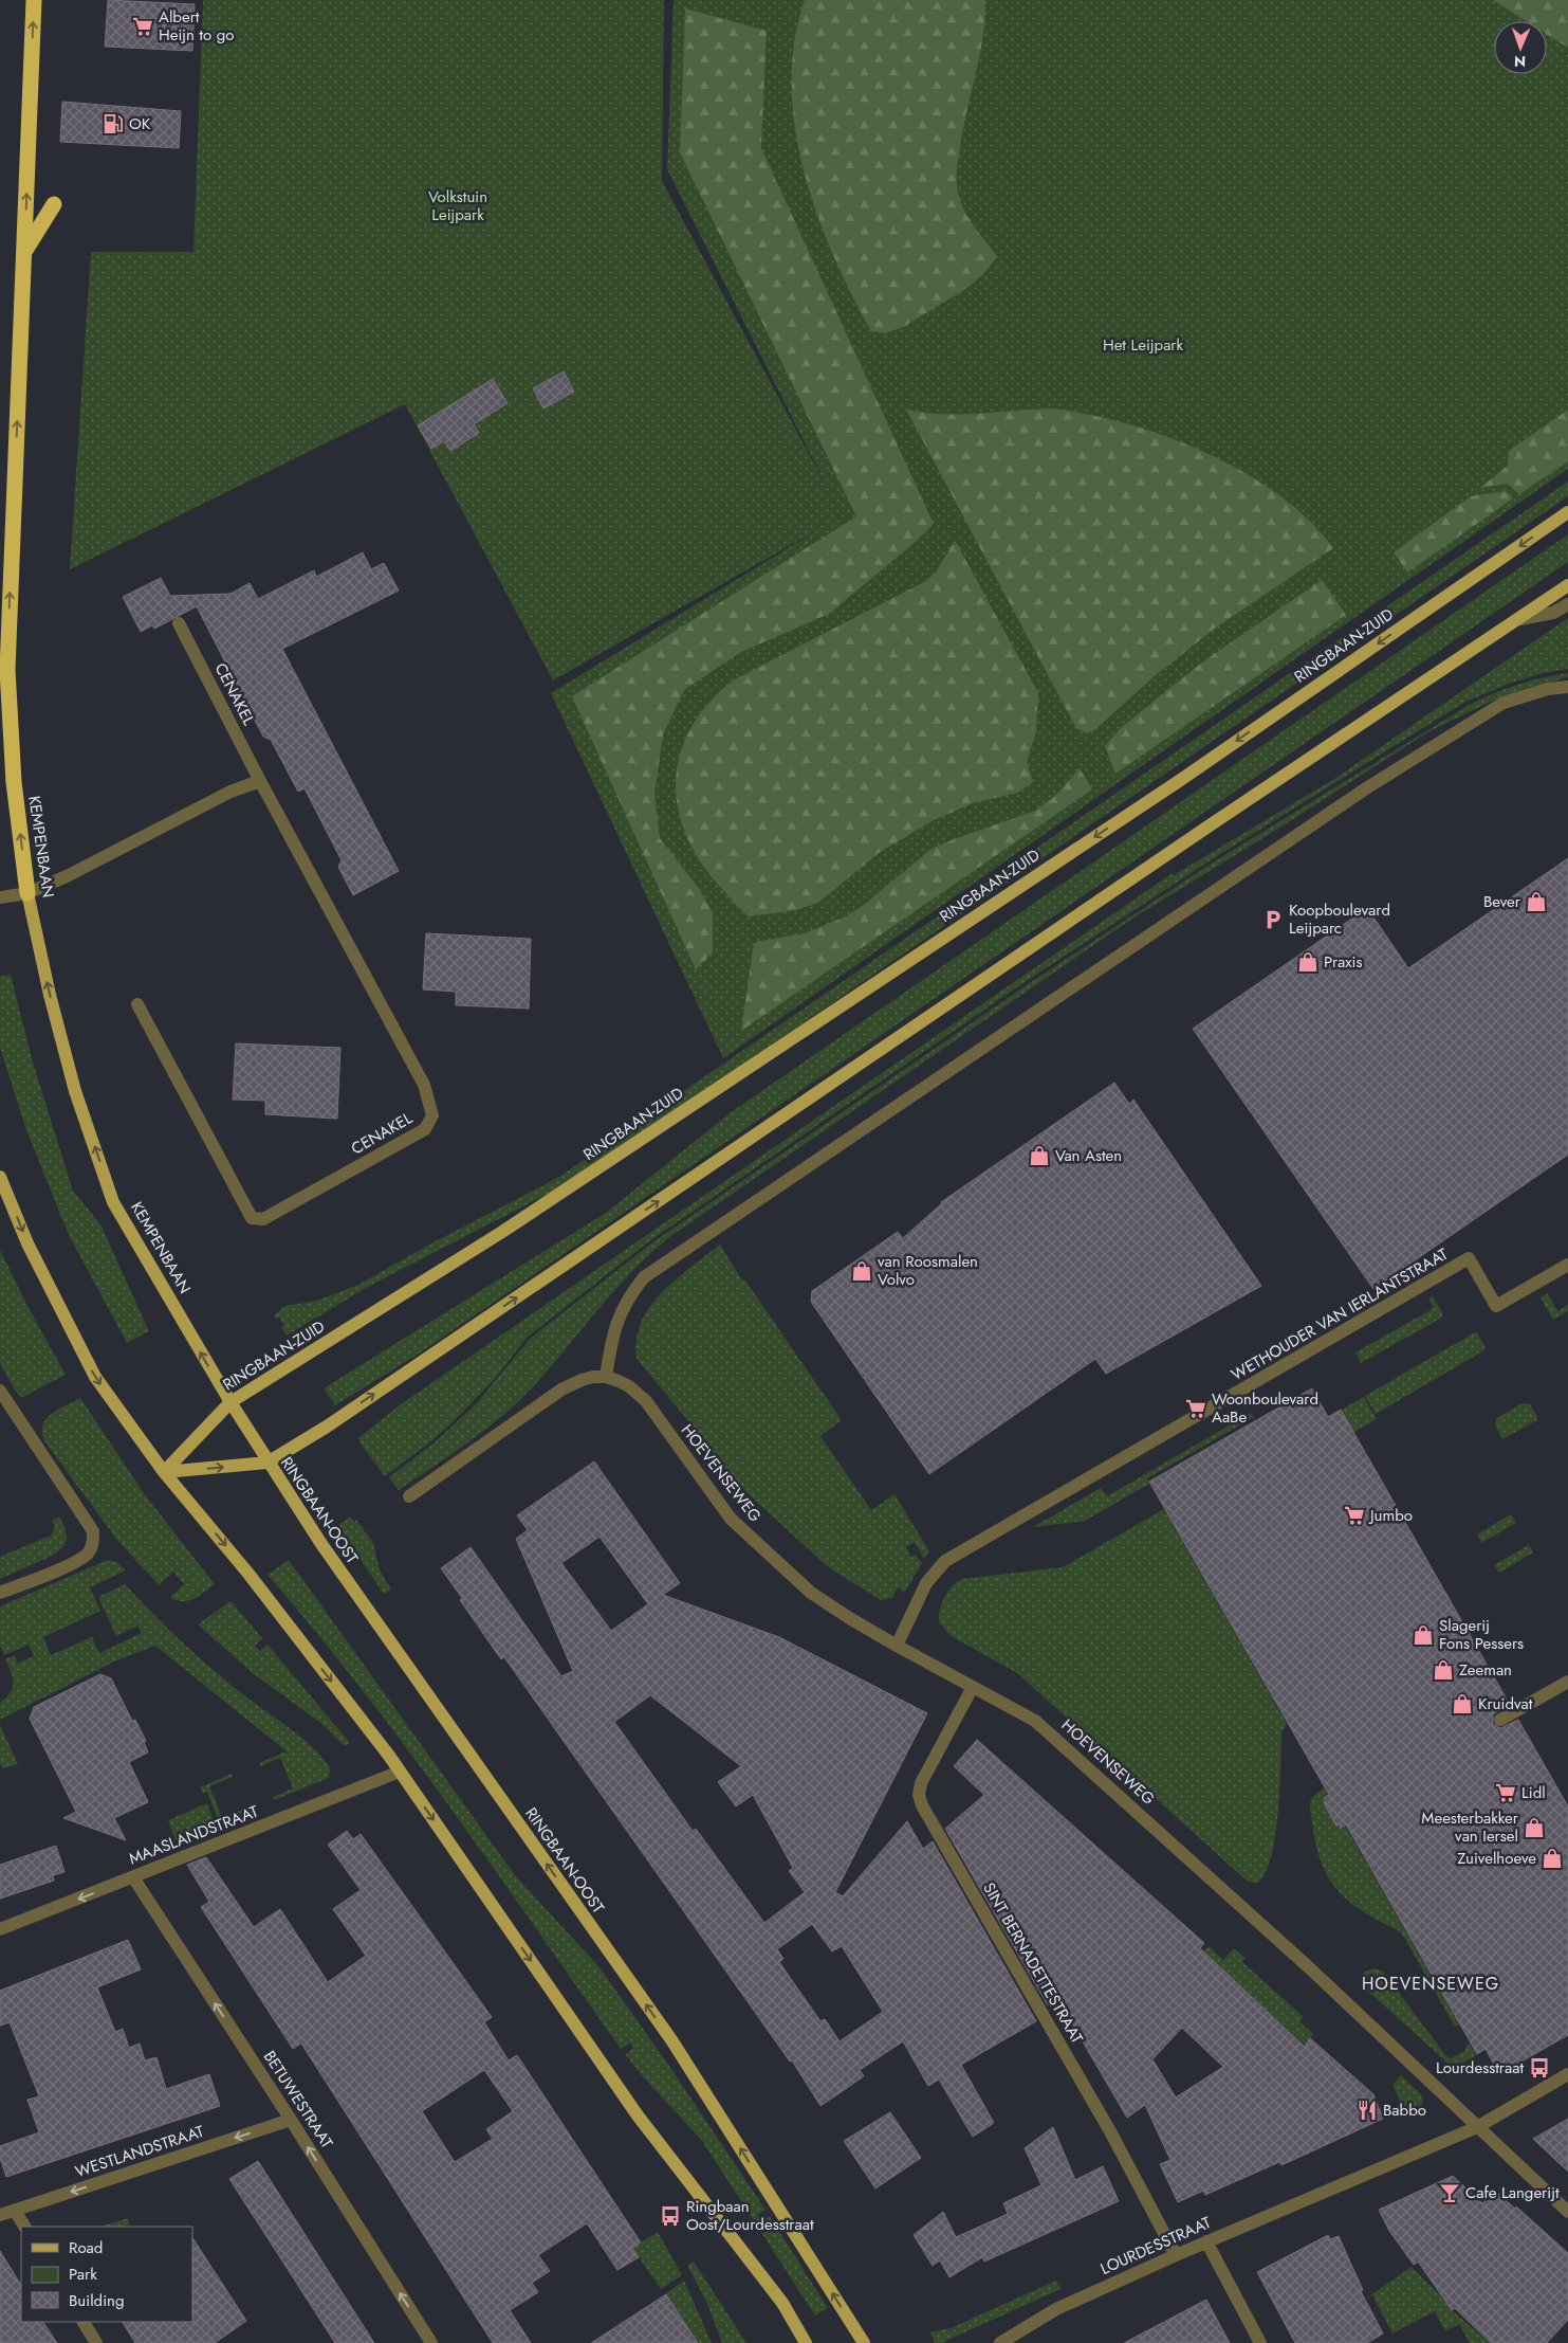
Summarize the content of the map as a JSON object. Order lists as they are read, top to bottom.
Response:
{
  "streets": {
    "highway": ["KEMPENBAAN"],
    "main road": ["RINGBAAN-ZUID", "RINGBAAN-OOST"],
    "street": [
      "CENAKEL",
      "WETHOUDER VAN IERLANTSTRAAT",
      "HOEVENSEWEG",
      "MAASLANDSTRAAT",
      "SINT BERNADETTESTRAAT",
      "BETUWESTRAAT",
      "WESTLANDSTRAAT",
      "LOURDESSTRAAT"
    ]
  },
  "crossings": [
    ["RINGBAAN-ZUID", "KEMPENBAAN"],
    ["RINGBAAN-ZUID", "RINGBAAN-OOST"],
    ["KEMPENBAAN", "RINGBAAN-OOST"],
    ["WETHOUDER VAN IERLANTSTRAAT", "HOEVENSEWEG"],
    ["HOEVENSEWEG", "SINT BERNADETTESTRAAT"],
    ["HOEVENSEWEG", "LOURDESSTRAAT"],
    ["MAASLANDSTRAAT", "BETUWESTRAAT"],
    ["SINT BERNADETTESTRAAT", "LOURDESSTRAAT"],
    ["BETUWESTRAAT", "WESTLANDSTRAAT"]
  ],
  "one_way": ["KEMPENBAAN", "BETUWESTRAAT", "WESTLANDSTRAAT"],
  "districts": ["HOEVENSEWEG"],
  "parks": ["Volkstuin Leijpark", "Het Leijpark"],
  "places": {
    "supermarket": [
      "Albert Heijn to go",
      "Woonboulevard AaBe",
      "Jumbo",
      "Lidl"
    ],
    "fuel station": ["OK"],
    "shop": [
      "Bever",
      "Praxis",
      "Van Asten",
      "van Roosmalen Volvo",
      "Slagerij Fons Pessers",
      "Zeeman",
      "Kruidvat",
      "Meesterbakker van Iersel",
      "Zuivelhoeve"
    ],
    "parking": ["Koopboulevard Leijparc"],
    "bus stop": ["Lourdesstraat", "Ringbaan Oost/Lourdesstraat"],
    "restaurant": ["Babbo"],
    "bar": ["Cafe Langerijt"]
  },
  "legend": ["Road", "Park", "Building"],
  "north": "bottom"
}
